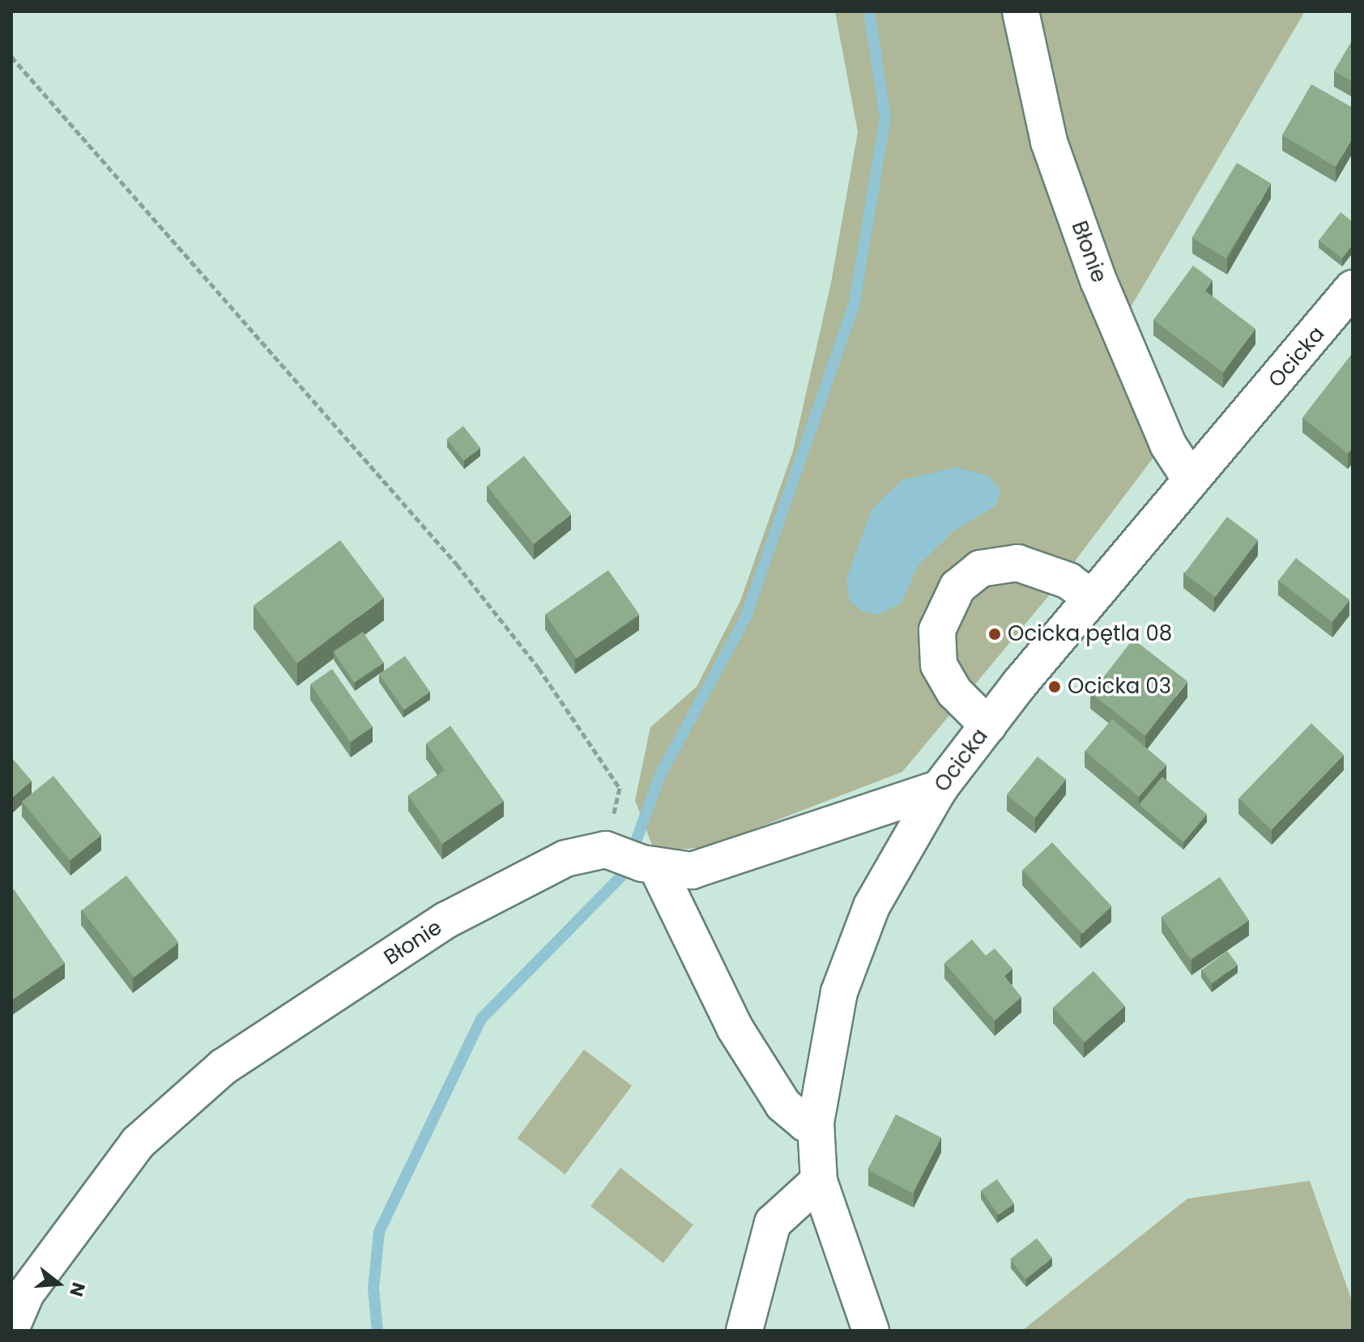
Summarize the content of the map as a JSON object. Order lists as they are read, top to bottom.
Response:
{
  "streets": {
    "street": ["Błonie", "Ocicka"]
  },
  "crossings": [
    ["Błonie", "Ocicka"]
  ],
  "places": ["Ocicka pętla 08", "Ocicka 03"],
  "north": "right"
}
